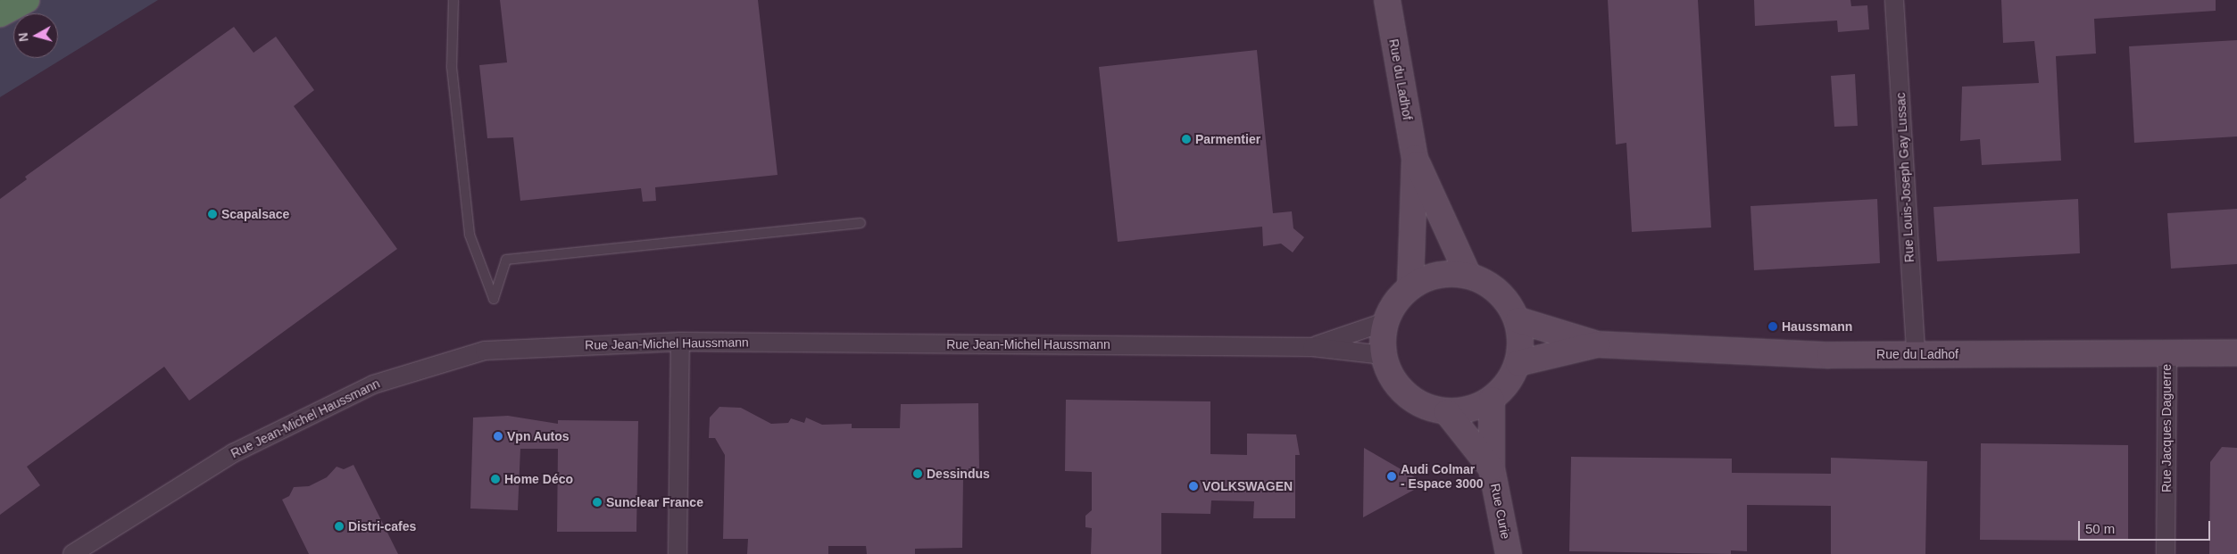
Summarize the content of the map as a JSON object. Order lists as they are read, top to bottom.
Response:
{
  "streets": {
    "main road": ["Rue du Ladhof", "Rue Curie"],
    "street": ["Rue Louis-Joseph Gay Lussac", "Rue Jean-Michel Haussmann", "Rue Jacques Daguerre"]
  },
  "crossings": [
    ["Rue du Ladhof", "Rue Louis-Joseph Gay Lussac"],
    ["Rue du Ladhof", "Rue Jean-Michel Haussmann"],
    ["Rue du Ladhof", "Rue Jacques Daguerre"],
    ["Rue du Ladhof", "Rue Curie"],
    ["Rue Jean-Michel Haussmann", "Rue Curie"]
  ],
  "places": [
    "Parmentier",
    "Scapalsace",
    "Haussmann",
    "Vpn Autos",
    "Dessindus",
    "Audi Colmar - Espace 3000",
    "Home Déco",
    "VOLKSWAGEN",
    "Sunclear France",
    "Distri-cafes"
  ],
  "scale_bar": "50 m",
  "north": "left"
}
